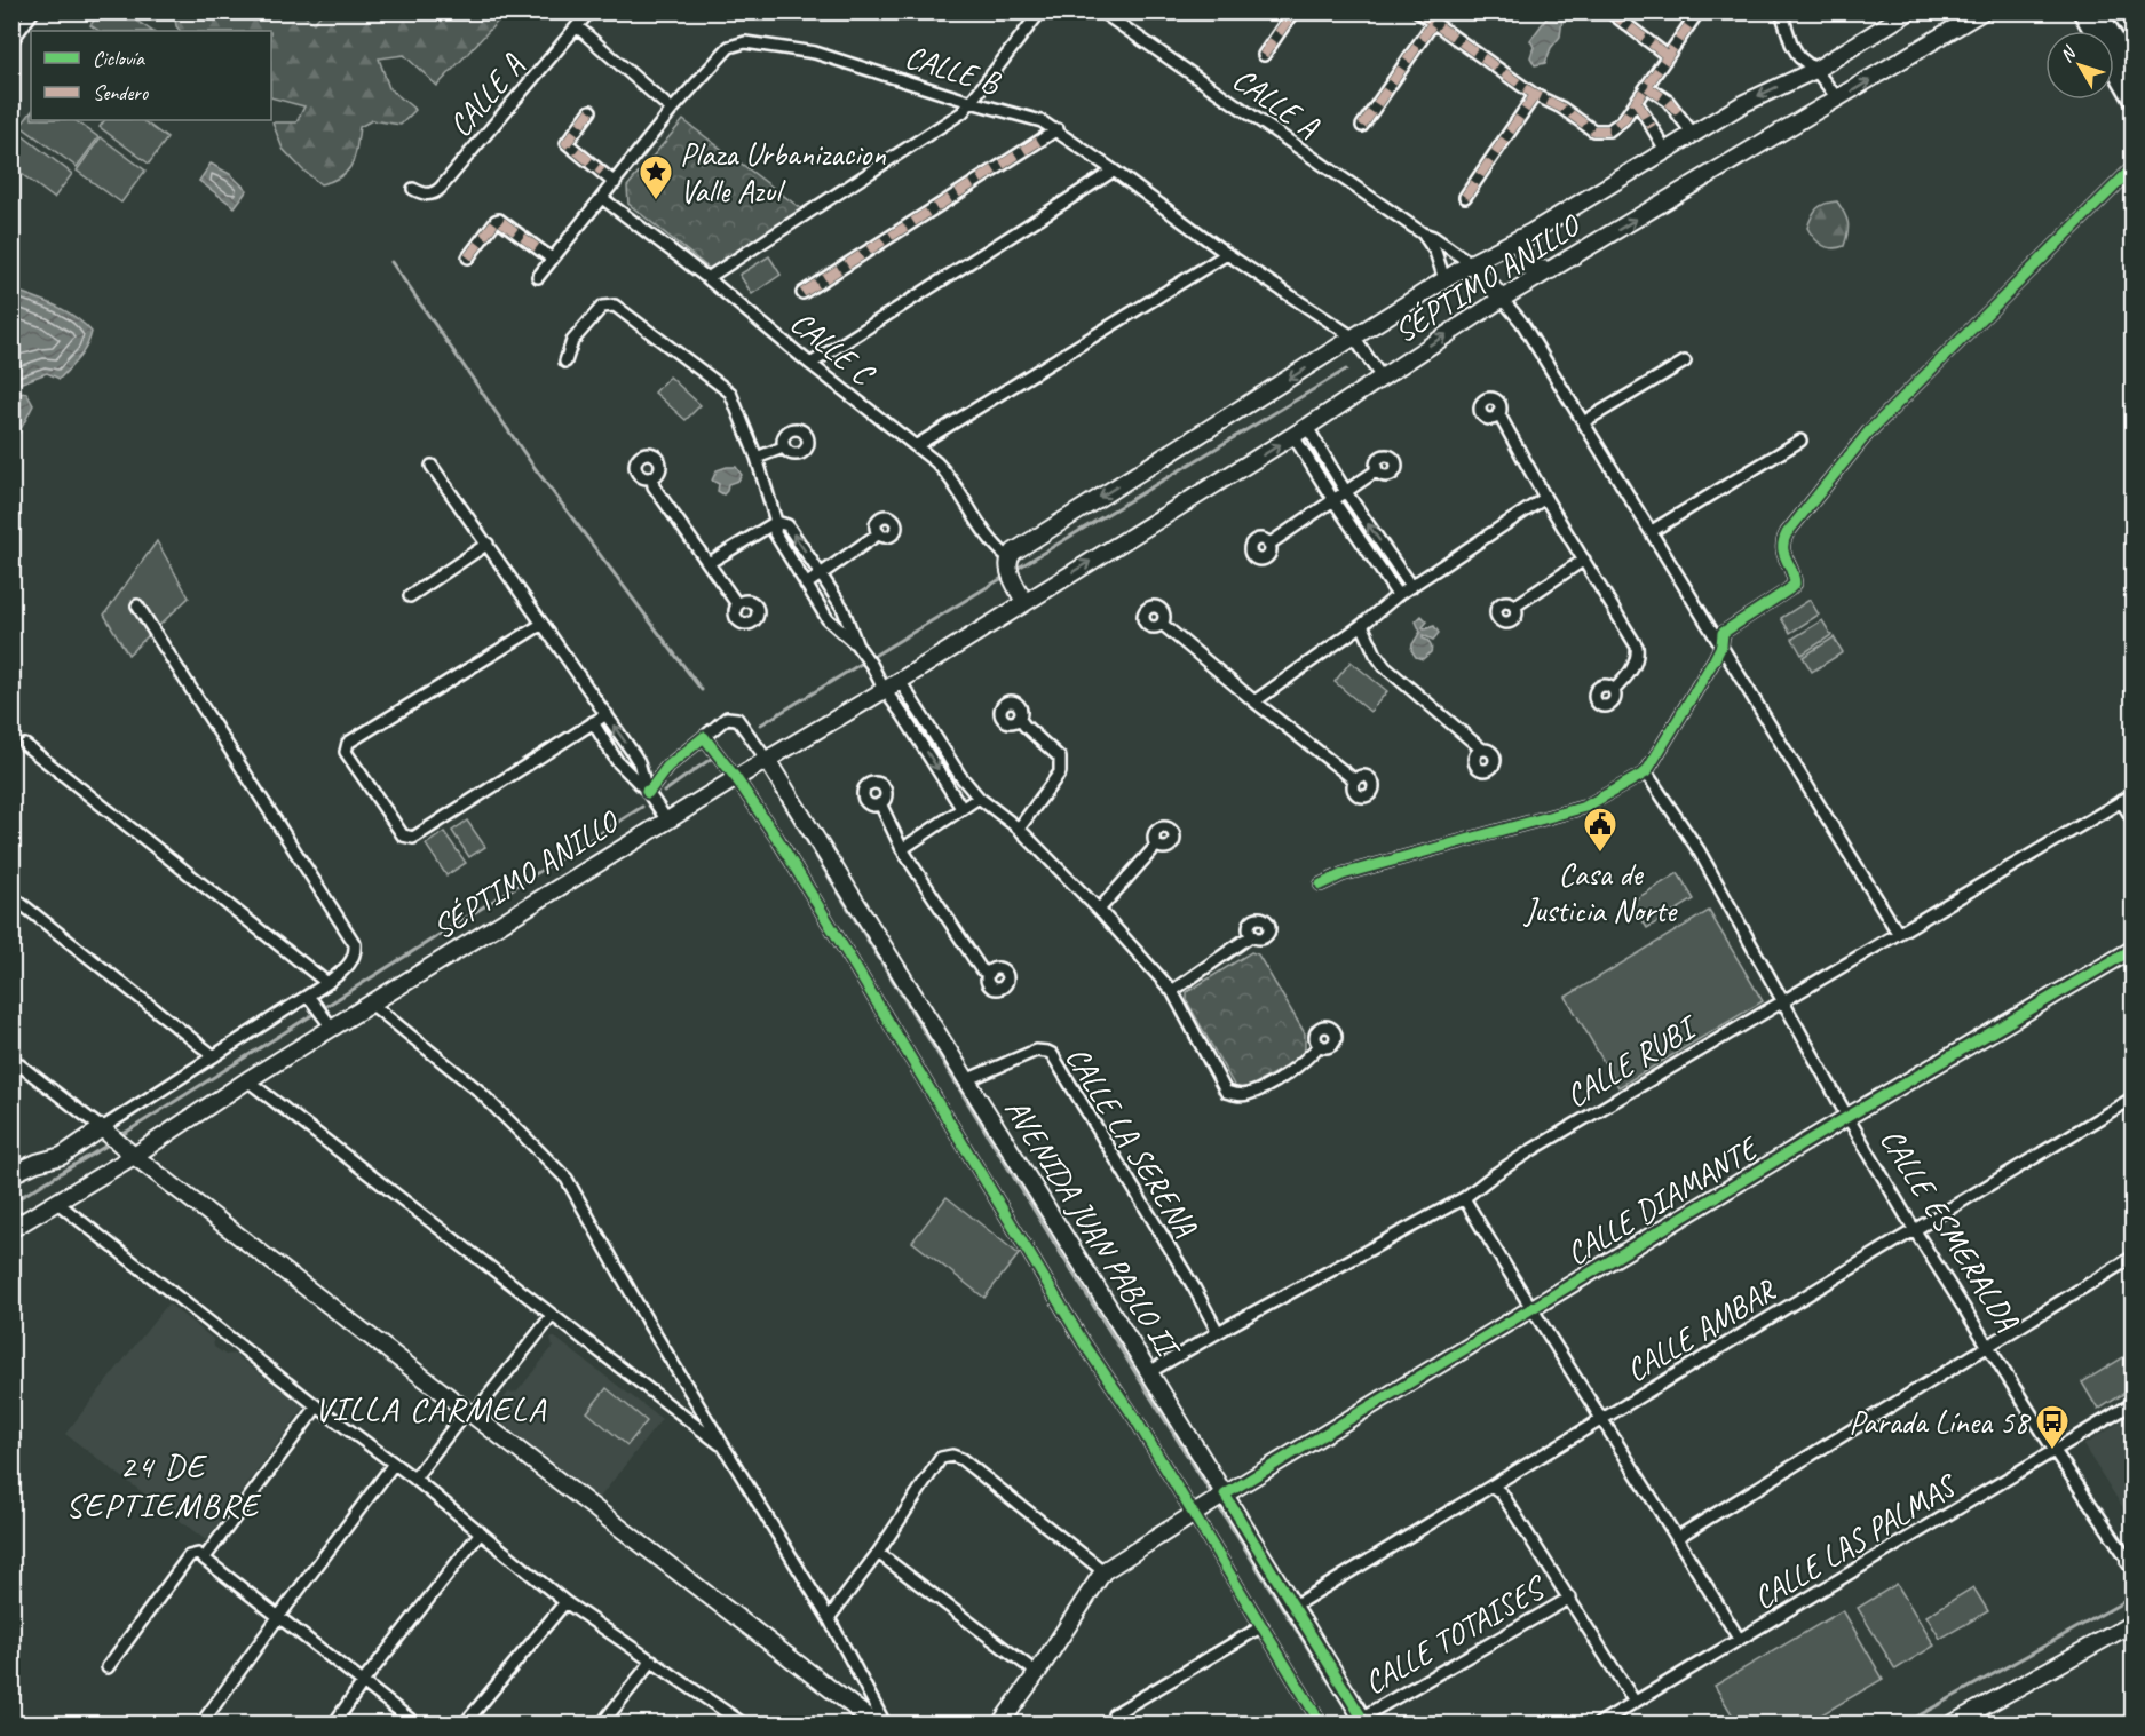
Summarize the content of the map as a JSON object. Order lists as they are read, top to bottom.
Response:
{
  "streets": {
    "main road": ["SÉPTIMO ANILLO", "CALLE DIAMANTE", "AVENIDA JUAN PABLO II"],
    "street": [
      "CALLE B",
      "CALLE A",
      "CALLE C",
      "CALLE RUBI",
      "CALLE LA SERENA",
      "CALLE ESMERALDA",
      "CALLE AMBAR",
      "CALLE LAS PALMAS",
      "CALLE TOTAISES"
    ]
  },
  "crossings": [
    ["CALLE B", "SÉPTIMO ANILLO"],
    ["CALLE B", "CALLE C"],
    ["CALLE A", "SÉPTIMO ANILLO"],
    ["SÉPTIMO ANILLO", "CALLE C"],
    ["SÉPTIMO ANILLO", "AVENIDA JUAN PABLO II"],
    ["CALLE RUBI", "CALLE LA SERENA"],
    ["CALLE RUBI", "AVENIDA JUAN PABLO II"],
    ["CALLE RUBI", "CALLE ESMERALDA"],
    ["CALLE LA SERENA", "AVENIDA JUAN PABLO II"],
    ["CALLE DIAMANTE", "AVENIDA JUAN PABLO II"],
    ["CALLE DIAMANTE", "CALLE ESMERALDA"],
    ["AVENIDA JUAN PABLO II", "CALLE AMBAR"],
    ["AVENIDA JUAN PABLO II", "CALLE TOTAISES"],
    ["CALLE ESMERALDA", "CALLE AMBAR"],
    ["CALLE ESMERALDA", "CALLE LAS PALMAS"]
  ],
  "districts": ["VILLA CARMELA", "24 DE SEPTIEMBRE"],
  "places": {
    "place": ["Plaza Urbanizacion Valle Azul"],
    "public building": ["Casa de Justicia Norte"],
    "bus stop": ["Parada Línea 58"]
  },
  "legend": ["Ciclovía", "Sendero"],
  "north": "top left"
}
